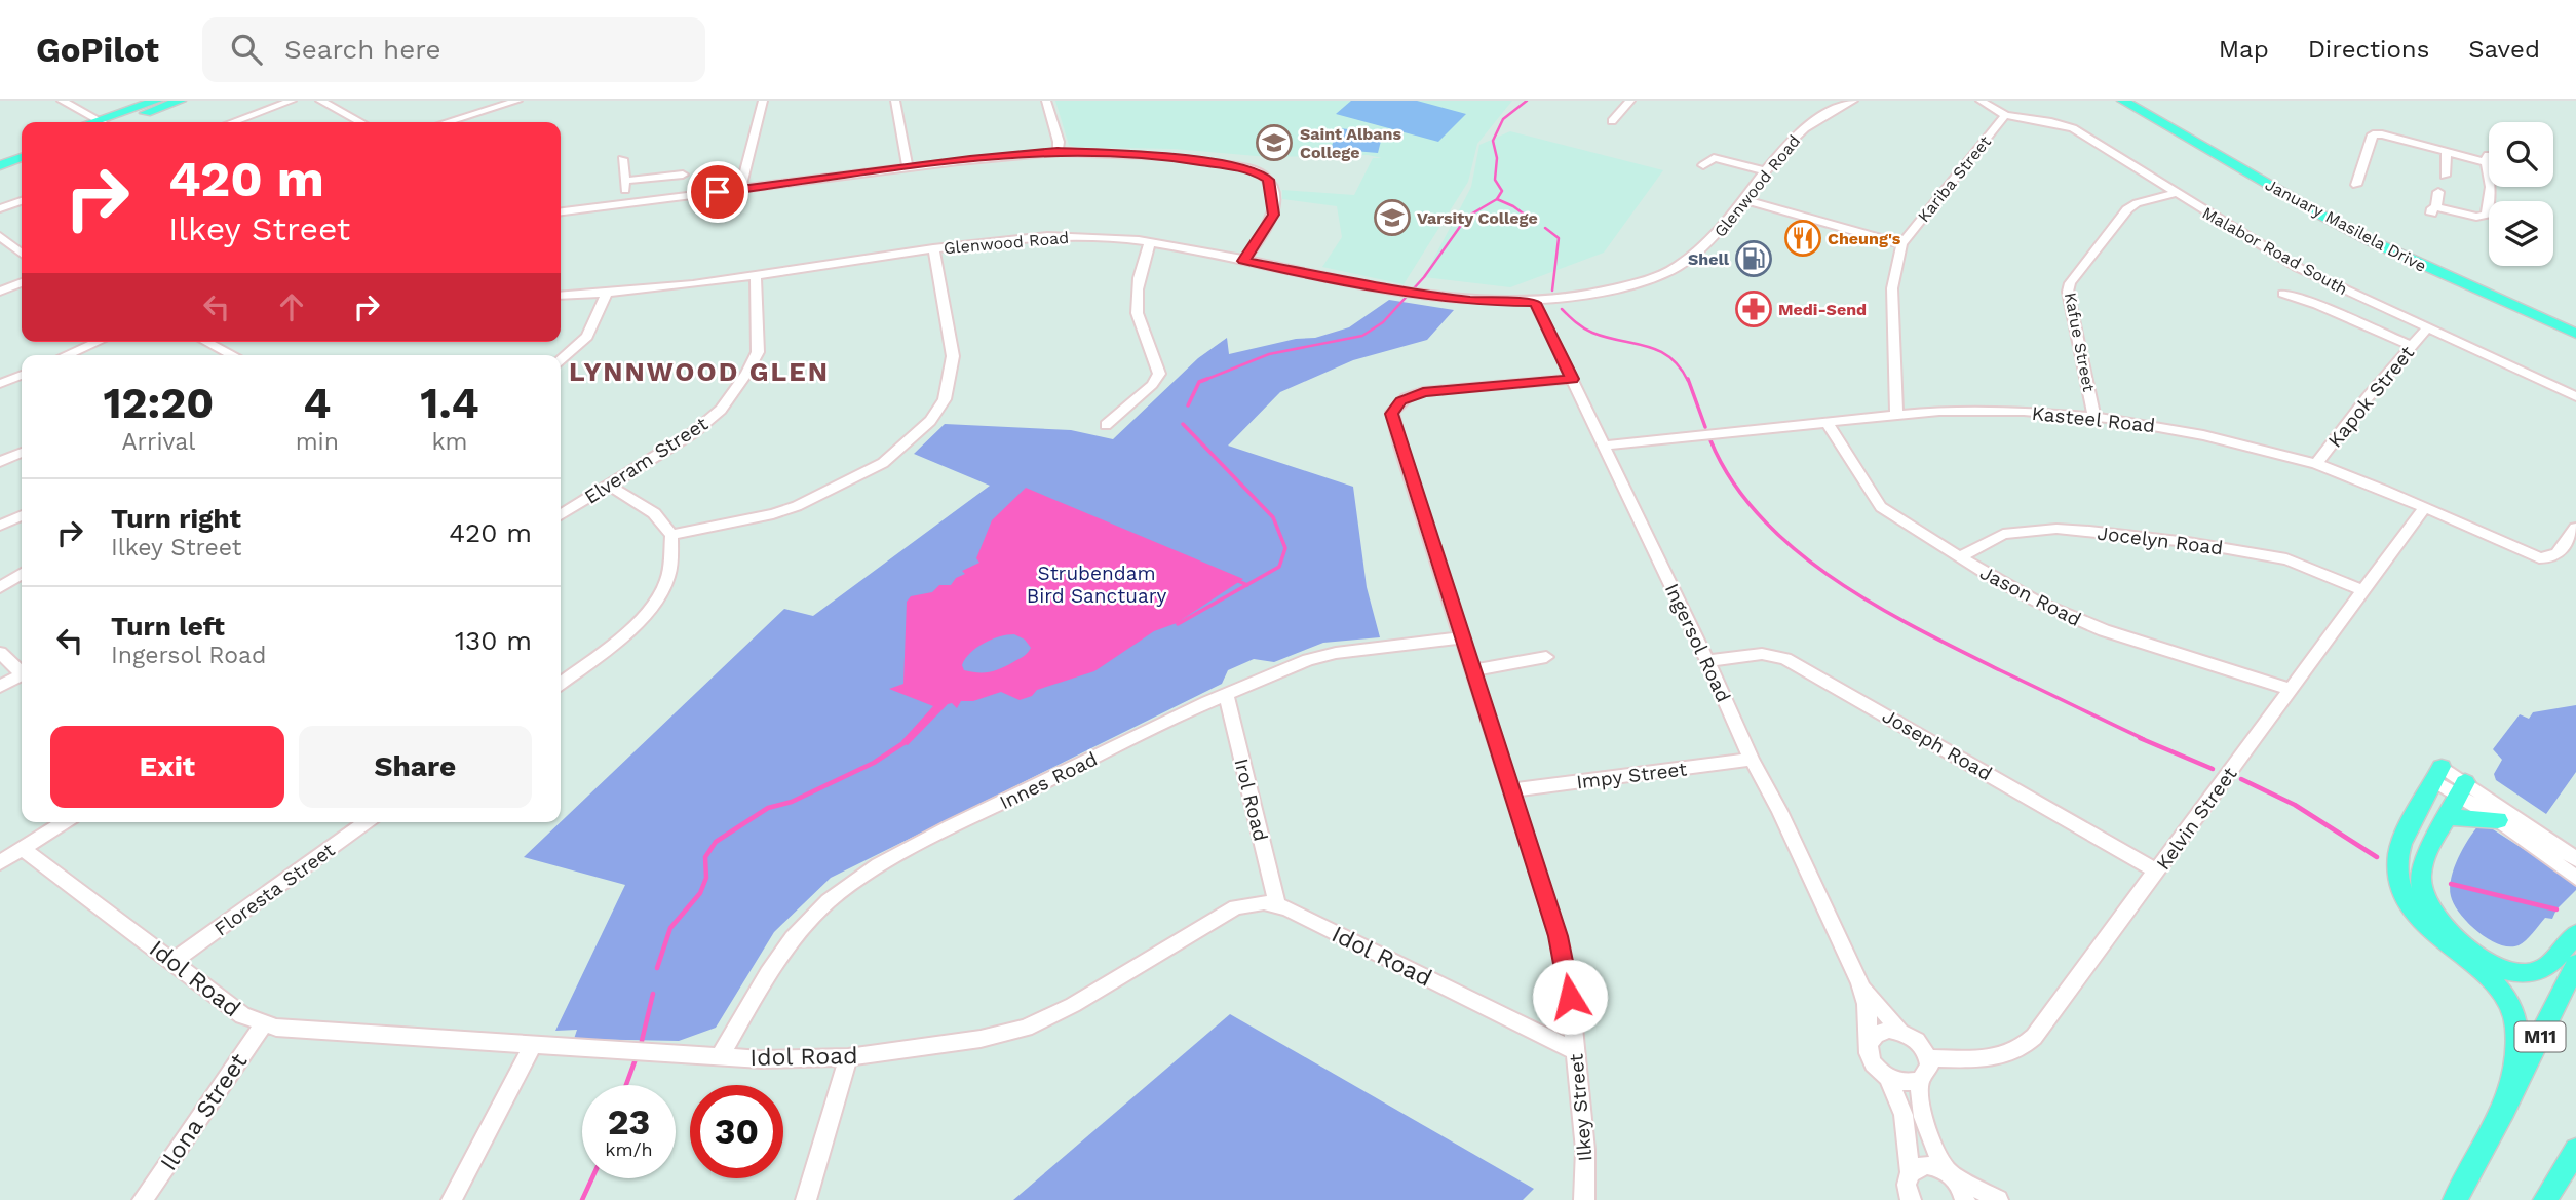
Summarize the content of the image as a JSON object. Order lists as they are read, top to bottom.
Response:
{
  "streets": {
    "main road": ["January Masilela Drive", "M11"],
    "street": [
      "Kariba Street",
      "Glenwood Road",
      "Malabor Road South",
      "Kafue Street",
      "Kapok Street",
      "Kasteel Road",
      "Elveram Street",
      "Jocelyn Road",
      "Jason Road",
      "Ingersol Road",
      "Joseph Road",
      "Impy Street",
      "Innes Road",
      "Irol Road",
      "Kelvin Street",
      "Floresta Street",
      "Idol Road",
      "Ilkey Street",
      "Ilona Street"
    ]
  },
  "crossings": [
    ["Kariba Street", "Malabor Road South"],
    ["Kariba Street", "Kasteel Road"],
    ["Glenwood Road", "Elveram Street"],
    ["Glenwood Road", "Ingersol Road"],
    ["Malabor Road South", "Kafue Street"],
    ["Malabor Road South", "Kapok Street"],
    ["Kafue Street", "Kasteel Road"],
    ["Kapok Street", "Kasteel Road"],
    ["Kasteel Road", "Jason Road"],
    ["Kasteel Road", "Ingersol Road"],
    ["Kasteel Road", "Kelvin Street"],
    ["Jocelyn Road", "Jason Road"],
    ["Jocelyn Road", "Kelvin Street"],
    ["Jason Road", "Kelvin Street"],
    ["Ingersol Road", "Joseph Road"],
    ["Ingersol Road", "Impy Street"],
    ["Ingersol Road", "Kelvin Street"],
    ["Ingersol Road", "Ilkey Street"],
    ["Joseph Road", "Kelvin Street"],
    ["Impy Street", "Ilkey Street"],
    ["Innes Road", "Irol Road"],
    ["Innes Road", "Idol Road"],
    ["Innes Road", "Ilkey Street"],
    ["Irol Road", "Idol Road"],
    ["Floresta Street", "Idol Road"],
    ["Idol Road", "Ilkey Street"],
    ["Idol Road", "Ilona Street"]
  ],
  "districts": ["LYNNWOOD GLEN"],
  "parks": ["Strubendam Bird Sanctuary"],
  "places": {
    "school or university": ["Saint Albans College", "Varsity College"],
    "restaurant": ["Cheung's"],
    "fuel station": ["Shell"],
    "pharmacy": ["Medi-Send"]
  },
  "page": {
    "header": "GoPilot",
    "search": "Search here",
    "nav": ["Map", "Directions", "Saved"],
    "turn": ["420 m", "Ilkey Street"],
    "eta": [
      "12:20",
      "Arrival",
      "4",
      "min",
      "1.4",
      "km"
    ],
    "list": [
      {
        "name": "Turn right",
        "note": "Ilkey Street",
        "value": "420 m"
      },
      {
        "name": "Turn left",
        "note": "Ingersol Road",
        "value": "130 m"
      }
    ],
    "buttons": ["Exit", "Share"],
    "speed": "23 km/h",
    "limit": "30"
  }
}
